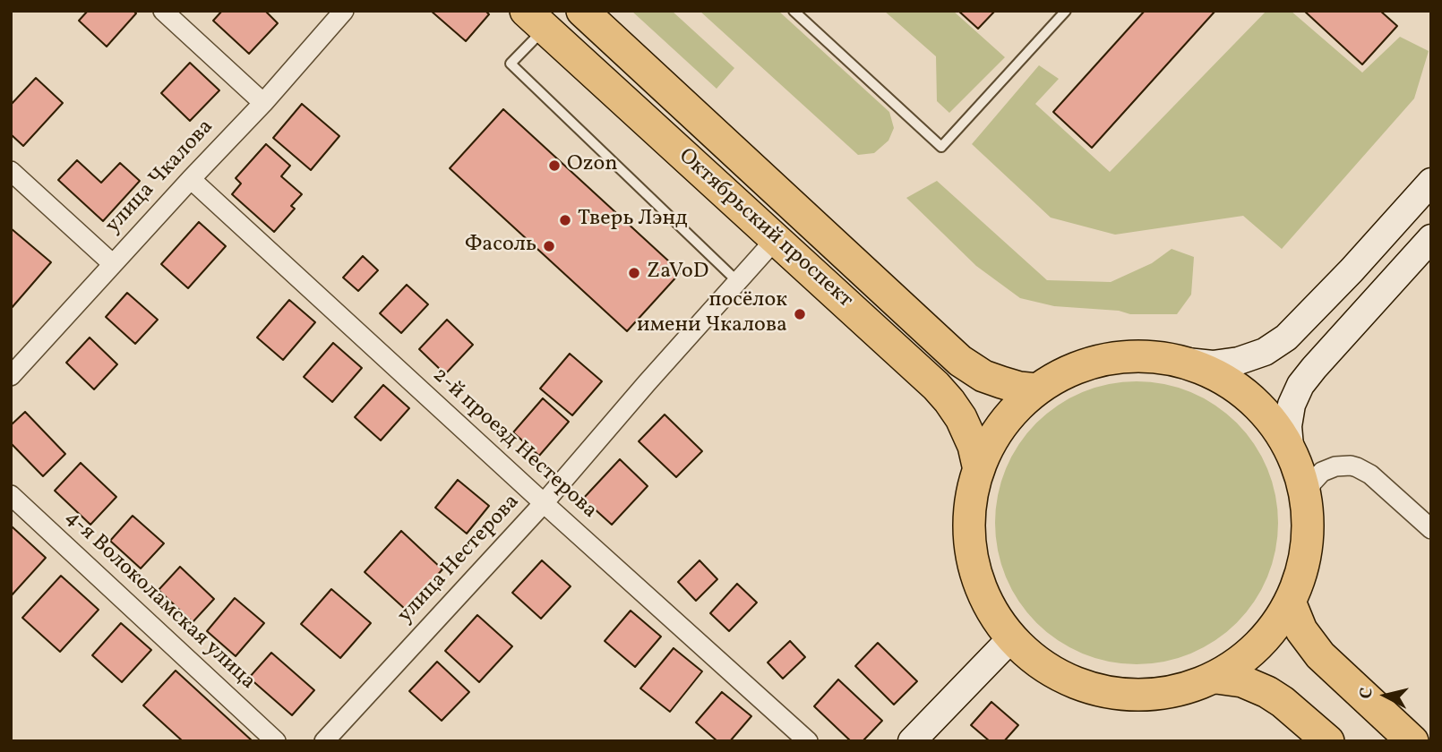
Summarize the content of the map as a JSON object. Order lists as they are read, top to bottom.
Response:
{
  "streets": {
    "main road": ["Октябрьский проспект"],
    "street": [
      "улица Чкалова",
      "2-й проезд Нестерова",
      "улица Нестерова",
      "4-я Волоколамская улица"
    ]
  },
  "crossings": [
    ["улица Чкалова", "2-й проезд Нестерова"],
    ["Октябрьский проспект", "улица Нестерова"],
    ["2-й проезд Нестерова", "улица Нестерова"]
  ],
  "places": [
    "Ozon",
    "Тверь Лэнд",
    "Фасоль",
    "ZaVoD",
    "посёлок имени Чкалова"
  ],
  "north": "left"
}
